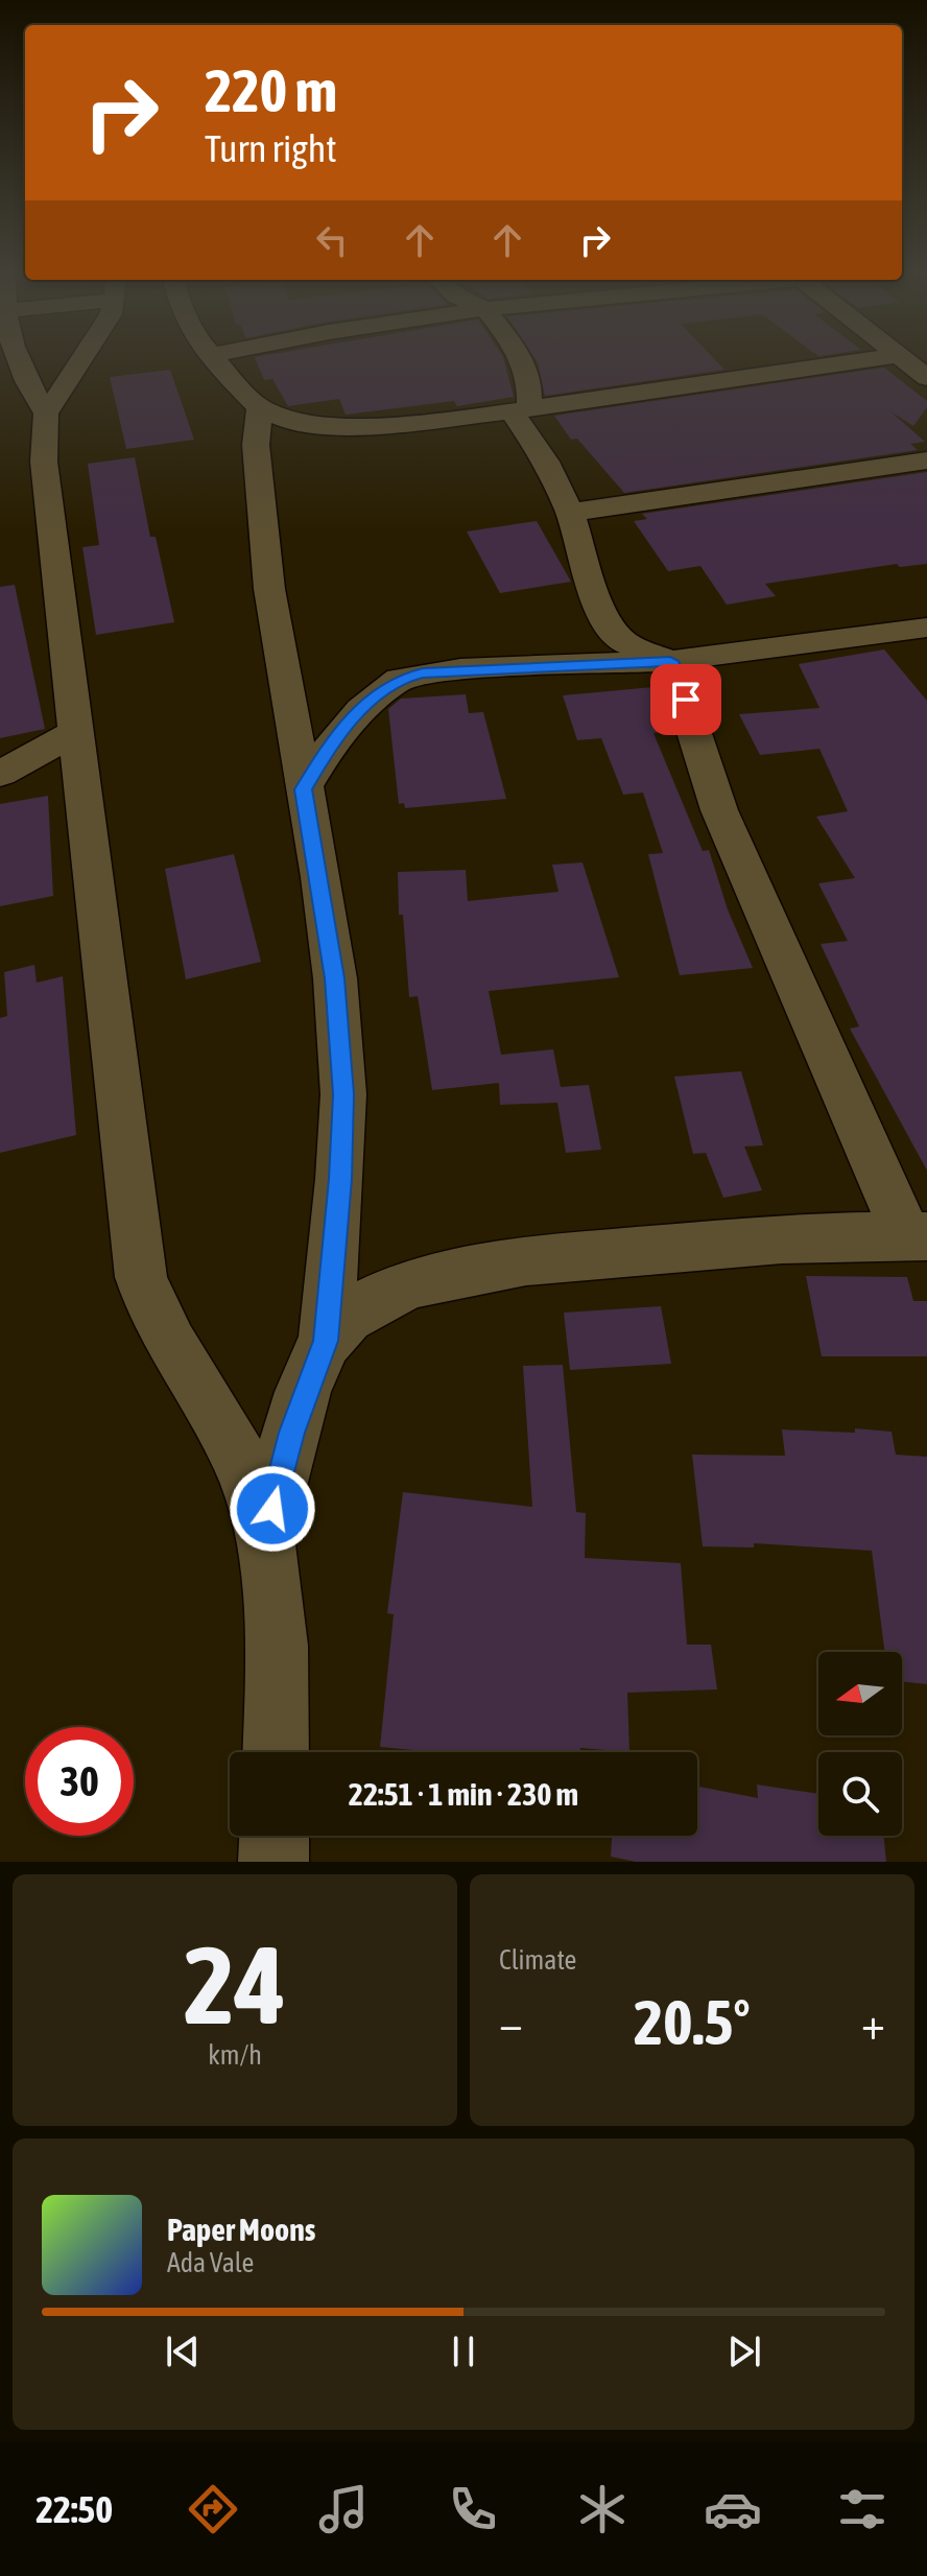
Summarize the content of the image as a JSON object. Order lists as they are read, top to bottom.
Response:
{
  "north": "left",
  "page": {
    "turn": ["220 m", "Turn right"],
    "limit": "30",
    "trip": "22:51 · 1 min · 230 m",
    "tile": [
      ["24", "km/h"],
      "Climate"
    ],
    "heat": ["−", "20.5°", "+"],
    "song": ["Paper Moons", "Ada Vale"],
    "tabs": "22:50"
  }
}
